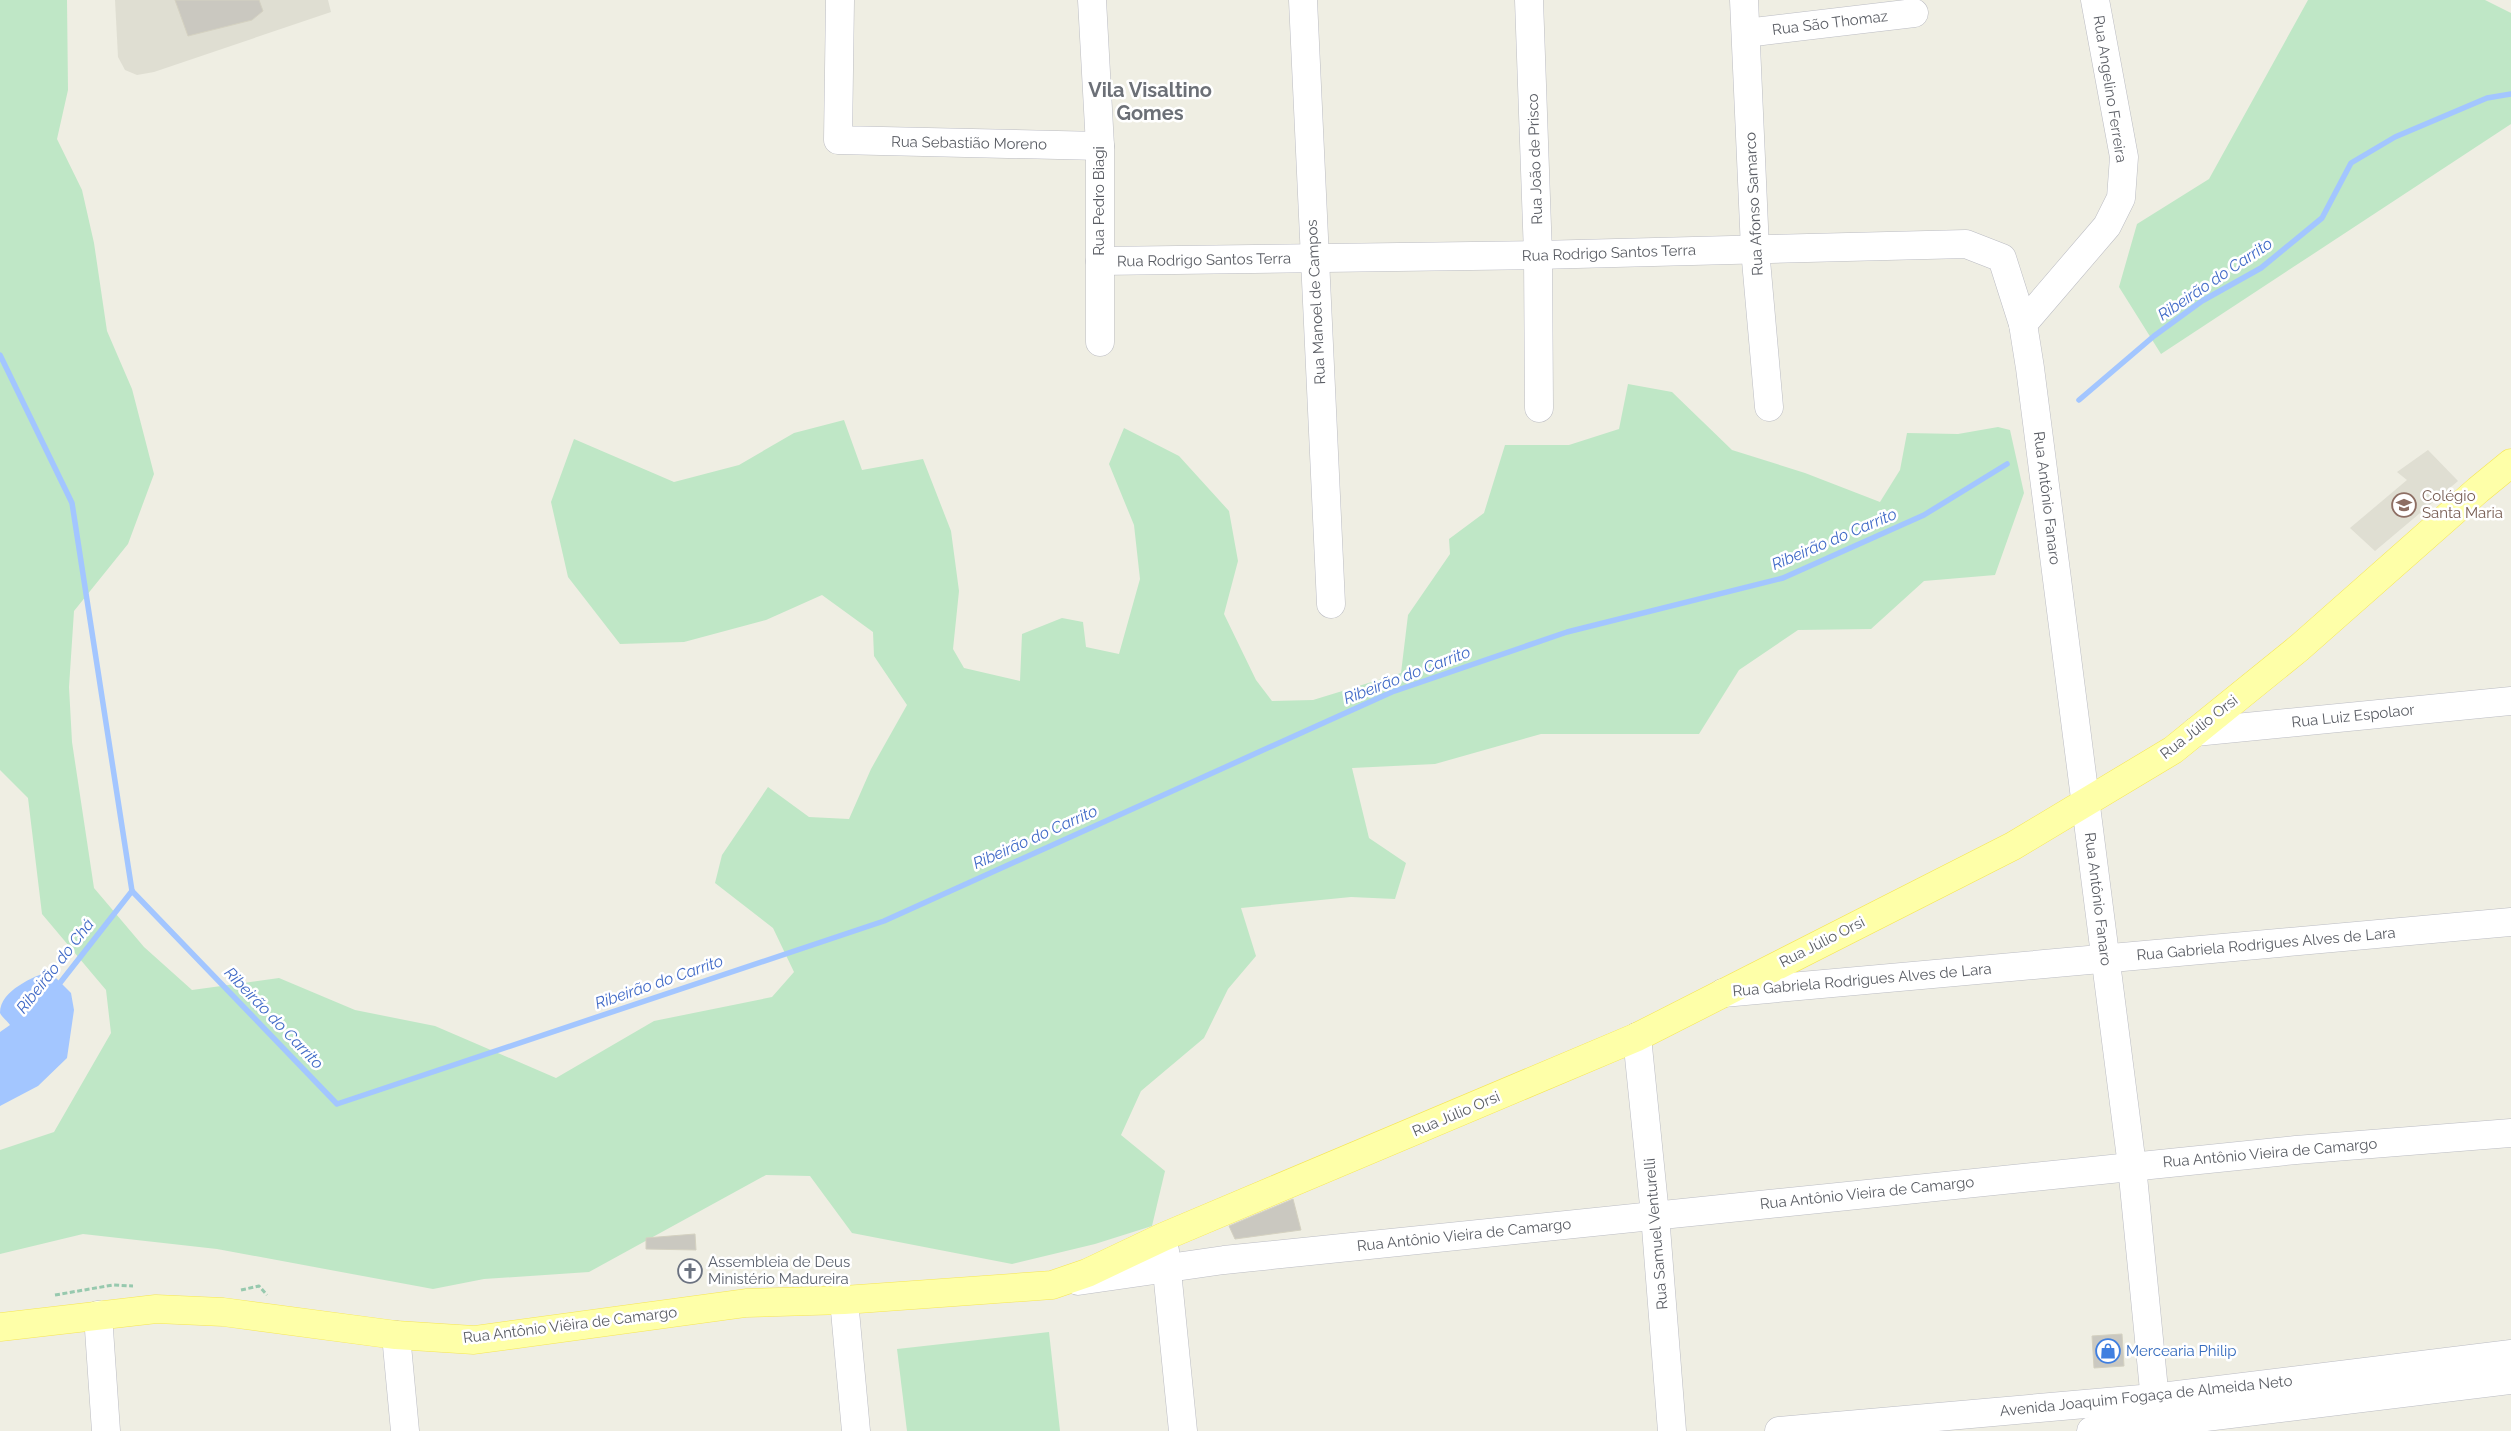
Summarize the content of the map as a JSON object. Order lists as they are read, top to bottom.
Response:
{
  "streets": {
    "main road": ["Rua Júlio Orsi", "Rua Antônio Viêira de Camargo"],
    "street": [
      "Rua São Thomaz",
      "Rua Angelino Ferreira",
      "Rua Sebastião Moreno",
      "Rua João de Prisco",
      "Rua Pedro Biagi",
      "Rua Afonso Samarco",
      "Rua Rodrigo Santos Terra",
      "Rua Manoel de Campos",
      "Rua Antônio Fanaro",
      "Rua Luiz Espolaor",
      "Rua Gabriela Rodrigues Alves de Lara",
      "Rua Antônio Vieira de Camargo",
      "Rua Samuel Venturelli",
      "Avenida Joaquim Fogaça de Almeida Neto"
    ]
  },
  "crossings": [
    ["Rua São Thomaz", "Rua Afonso Samarco"],
    ["Rua Angelino Ferreira", "Rua Rodrigo Santos Terra"],
    ["Rua Sebastião Moreno", "Rua Pedro Biagi"],
    ["Rua João de Prisco", "Rua Rodrigo Santos Terra"],
    ["Rua Pedro Biagi", "Rua Rodrigo Santos Terra"],
    ["Rua Afonso Samarco", "Rua Rodrigo Santos Terra"],
    ["Rua Rodrigo Santos Terra", "Rua Manoel de Campos"],
    ["Rua Rodrigo Santos Terra", "Rua Antônio Fanaro"],
    ["Rua Antônio Fanaro", "Rua Júlio Orsi"],
    ["Rua Antônio Fanaro", "Rua Gabriela Rodrigues Alves de Lara"],
    ["Rua Antônio Fanaro", "Rua Antônio Vieira de Camargo"],
    ["Rua Antônio Fanaro", "Avenida Joaquim Fogaça de Almeida Neto"],
    ["Rua Luiz Espolaor", "Rua Júlio Orsi"],
    ["Rua Júlio Orsi", "Rua Gabriela Rodrigues Alves de Lara"],
    ["Rua Júlio Orsi", "Rua Antônio Vieira de Camargo"],
    ["Rua Júlio Orsi", "Rua Samuel Venturelli"],
    ["Rua Júlio Orsi", "Rua Antônio Viêira de Camargo"],
    ["Rua Antônio Vieira de Camargo", "Rua Samuel Venturelli"],
    ["Rua Antônio Vieira de Camargo", "Rua Antônio Viêira de Camargo"]
  ],
  "districts": ["Vila Visaltino Gomes"],
  "water": ["Ribeirão do Carrito", "Ribeirão do Chá"],
  "places": {
    "school or university": ["Colégio Santa Maria"],
    "church": ["Assembleia de Deus Ministério Madureira"],
    "shop": ["Mercearia Philip"]
  }
}
